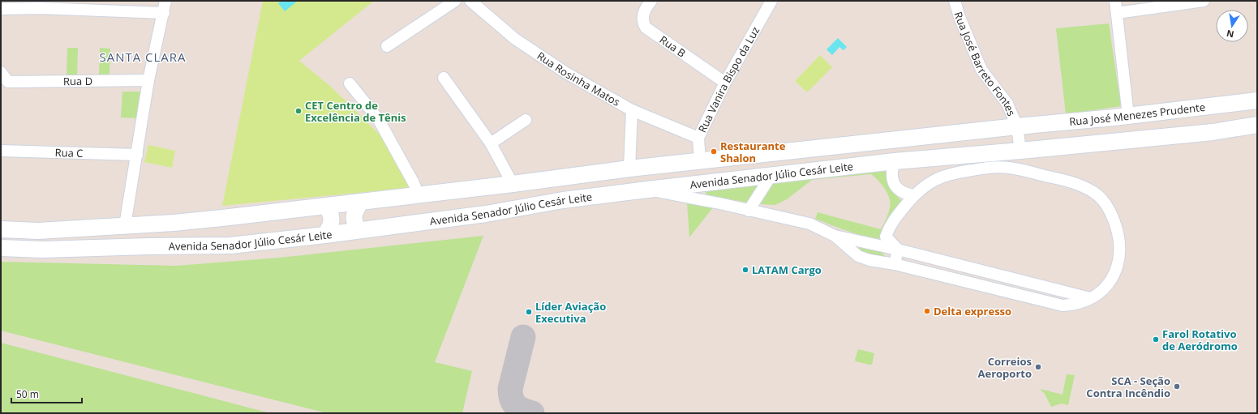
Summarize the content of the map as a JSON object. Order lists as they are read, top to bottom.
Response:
{
  "streets": {
    "main road": ["Rua José Menezes Prudente", "Avenida Senador Júlio Cesár Leite"],
    "street": [
      "Rua B",
      "Rua José Barreto Fontes",
      "Rua Rosinha Matos",
      "Rua Vanira Bispo da Luz",
      "Rua D",
      "Rua C"
    ]
  },
  "crossings": [
    ["Rua B", "Rua Vanira Bispo da Luz"],
    ["Rua José Barreto Fontes", "Rua José Menezes Prudente"],
    ["Rua José Barreto Fontes", "Avenida Senador Júlio Cesár Leite"],
    ["Rua Rosinha Matos", "Rua Vanira Bispo da Luz"],
    ["Rua Vanira Bispo da Luz", "Avenida Senador Júlio Cesár Leite"],
    ["Rua José Menezes Prudente", "Avenida Senador Júlio Cesár Leite"]
  ],
  "districts": ["SANTA CLARA"],
  "places": [
    "CET Centro de Excelência de Tênis",
    "Restaurante Shalon",
    "LATAM Cargo",
    "Delta expresso",
    "Líder Aviação Executiva",
    "Farol Rotativo de Aeródromo",
    "Correios Aeroporto",
    "SCA - Seção Contra Incêndio"
  ],
  "scale_bar": "50 m",
  "north": "bottom"
}
